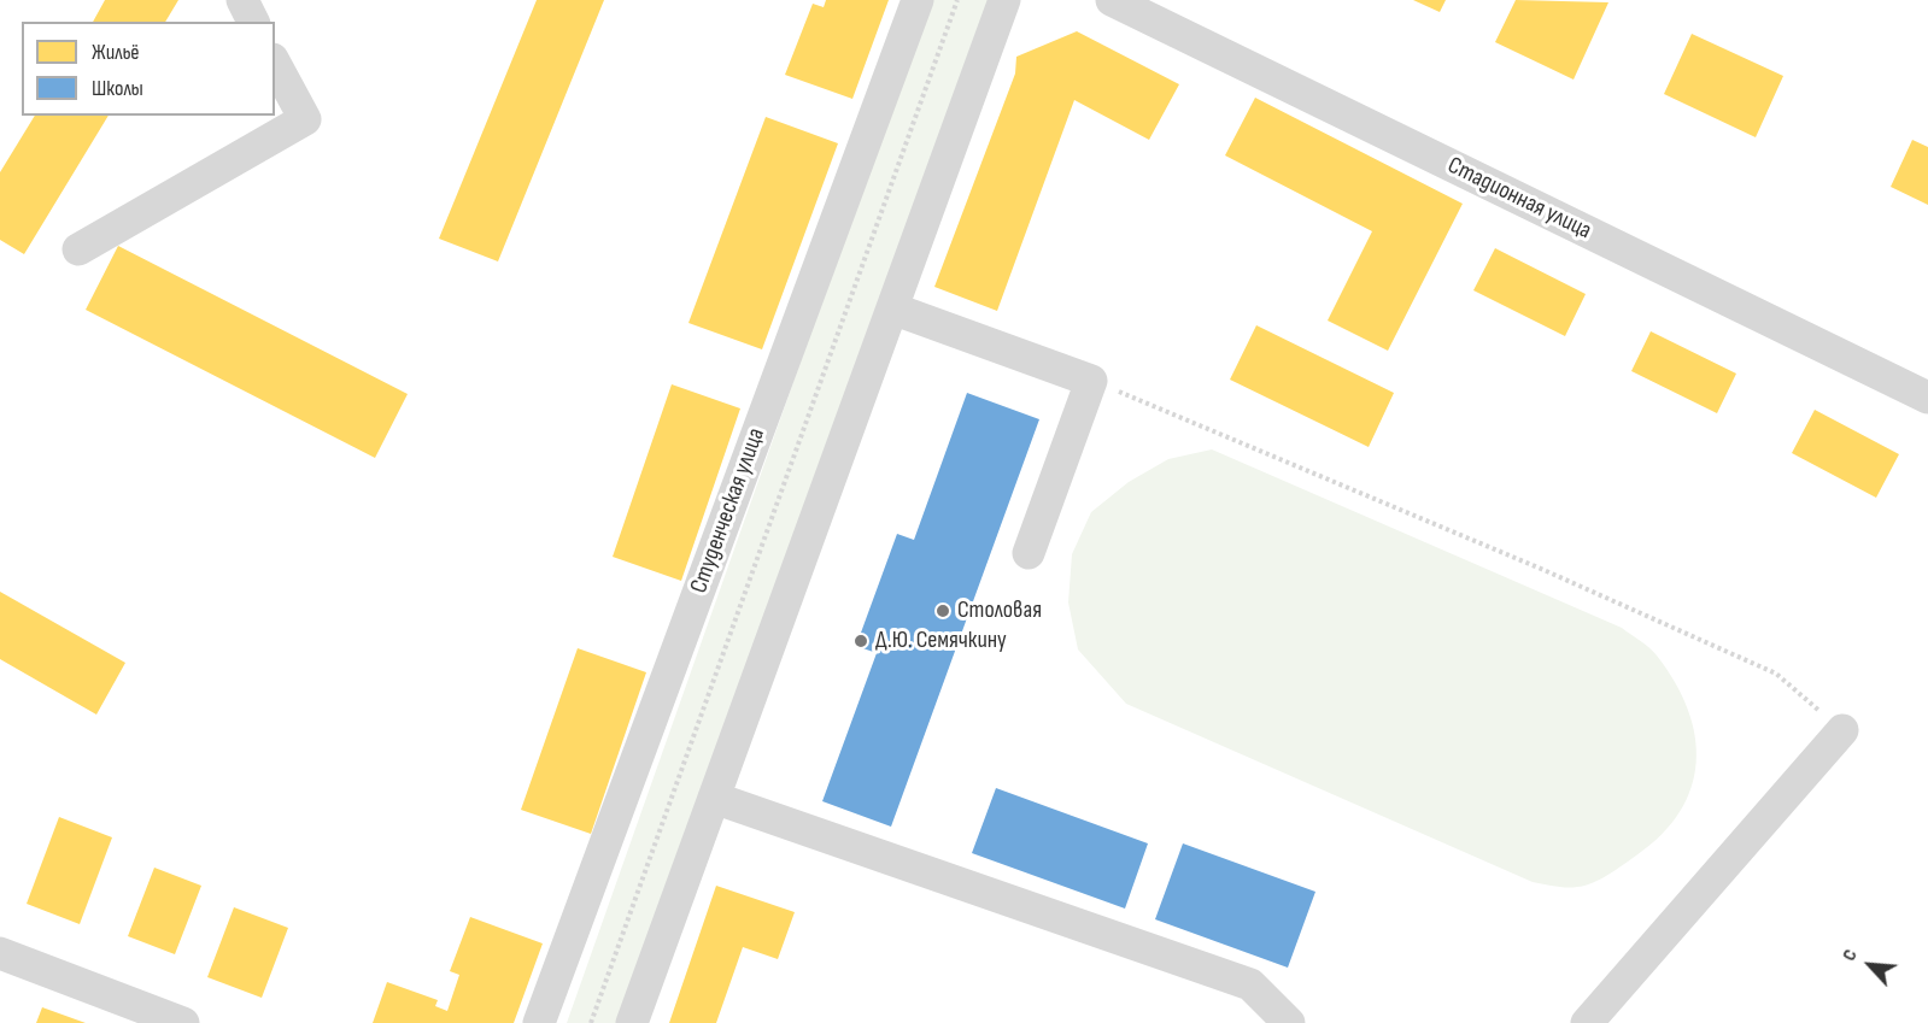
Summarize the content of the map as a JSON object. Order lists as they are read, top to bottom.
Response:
{
  "streets": {
    "street": ["Стадионная улица", "Студенческая улица"]
  },
  "places": ["Столовая", "Д.Ю. Семячкину"],
  "legend": ["Жильё", "Школы"],
  "north": "top left"
}
